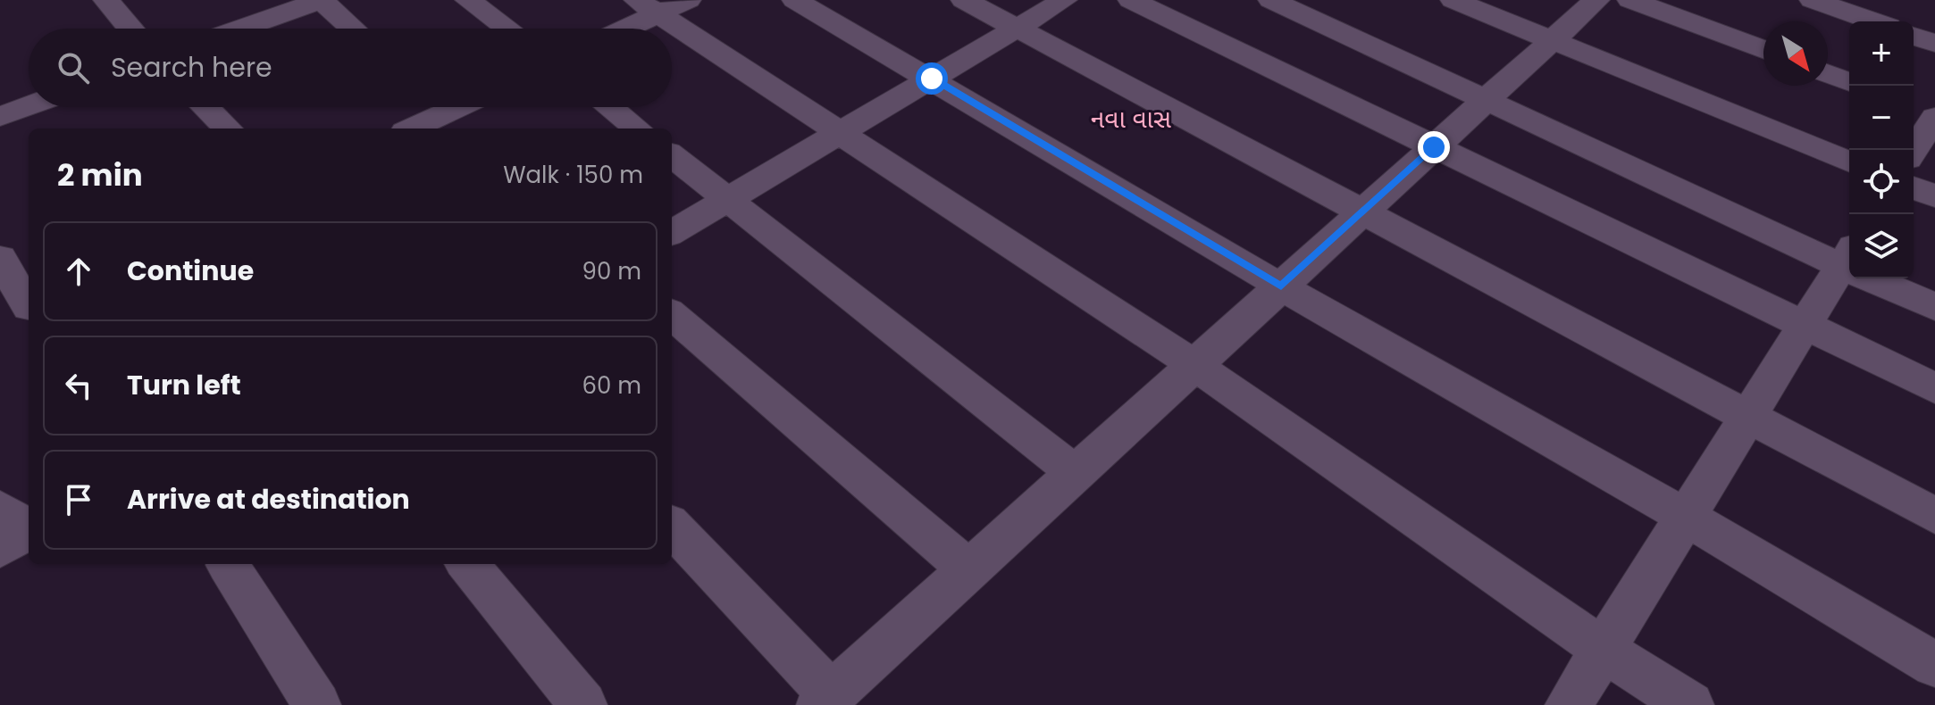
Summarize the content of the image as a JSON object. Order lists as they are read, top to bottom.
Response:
{
  "districts": ["નવા વાસ"],
  "north": "bottom right",
  "page": {
    "map_buttons": ["+", "−"],
    "search": "Search here",
    "heading": ["2 min", "Walk · 150 m"],
    "list": [
      ["Continue", "90 m"],
      ["Turn left", "60 m"],
      "Arrive at destination"
    ]
  }
}
